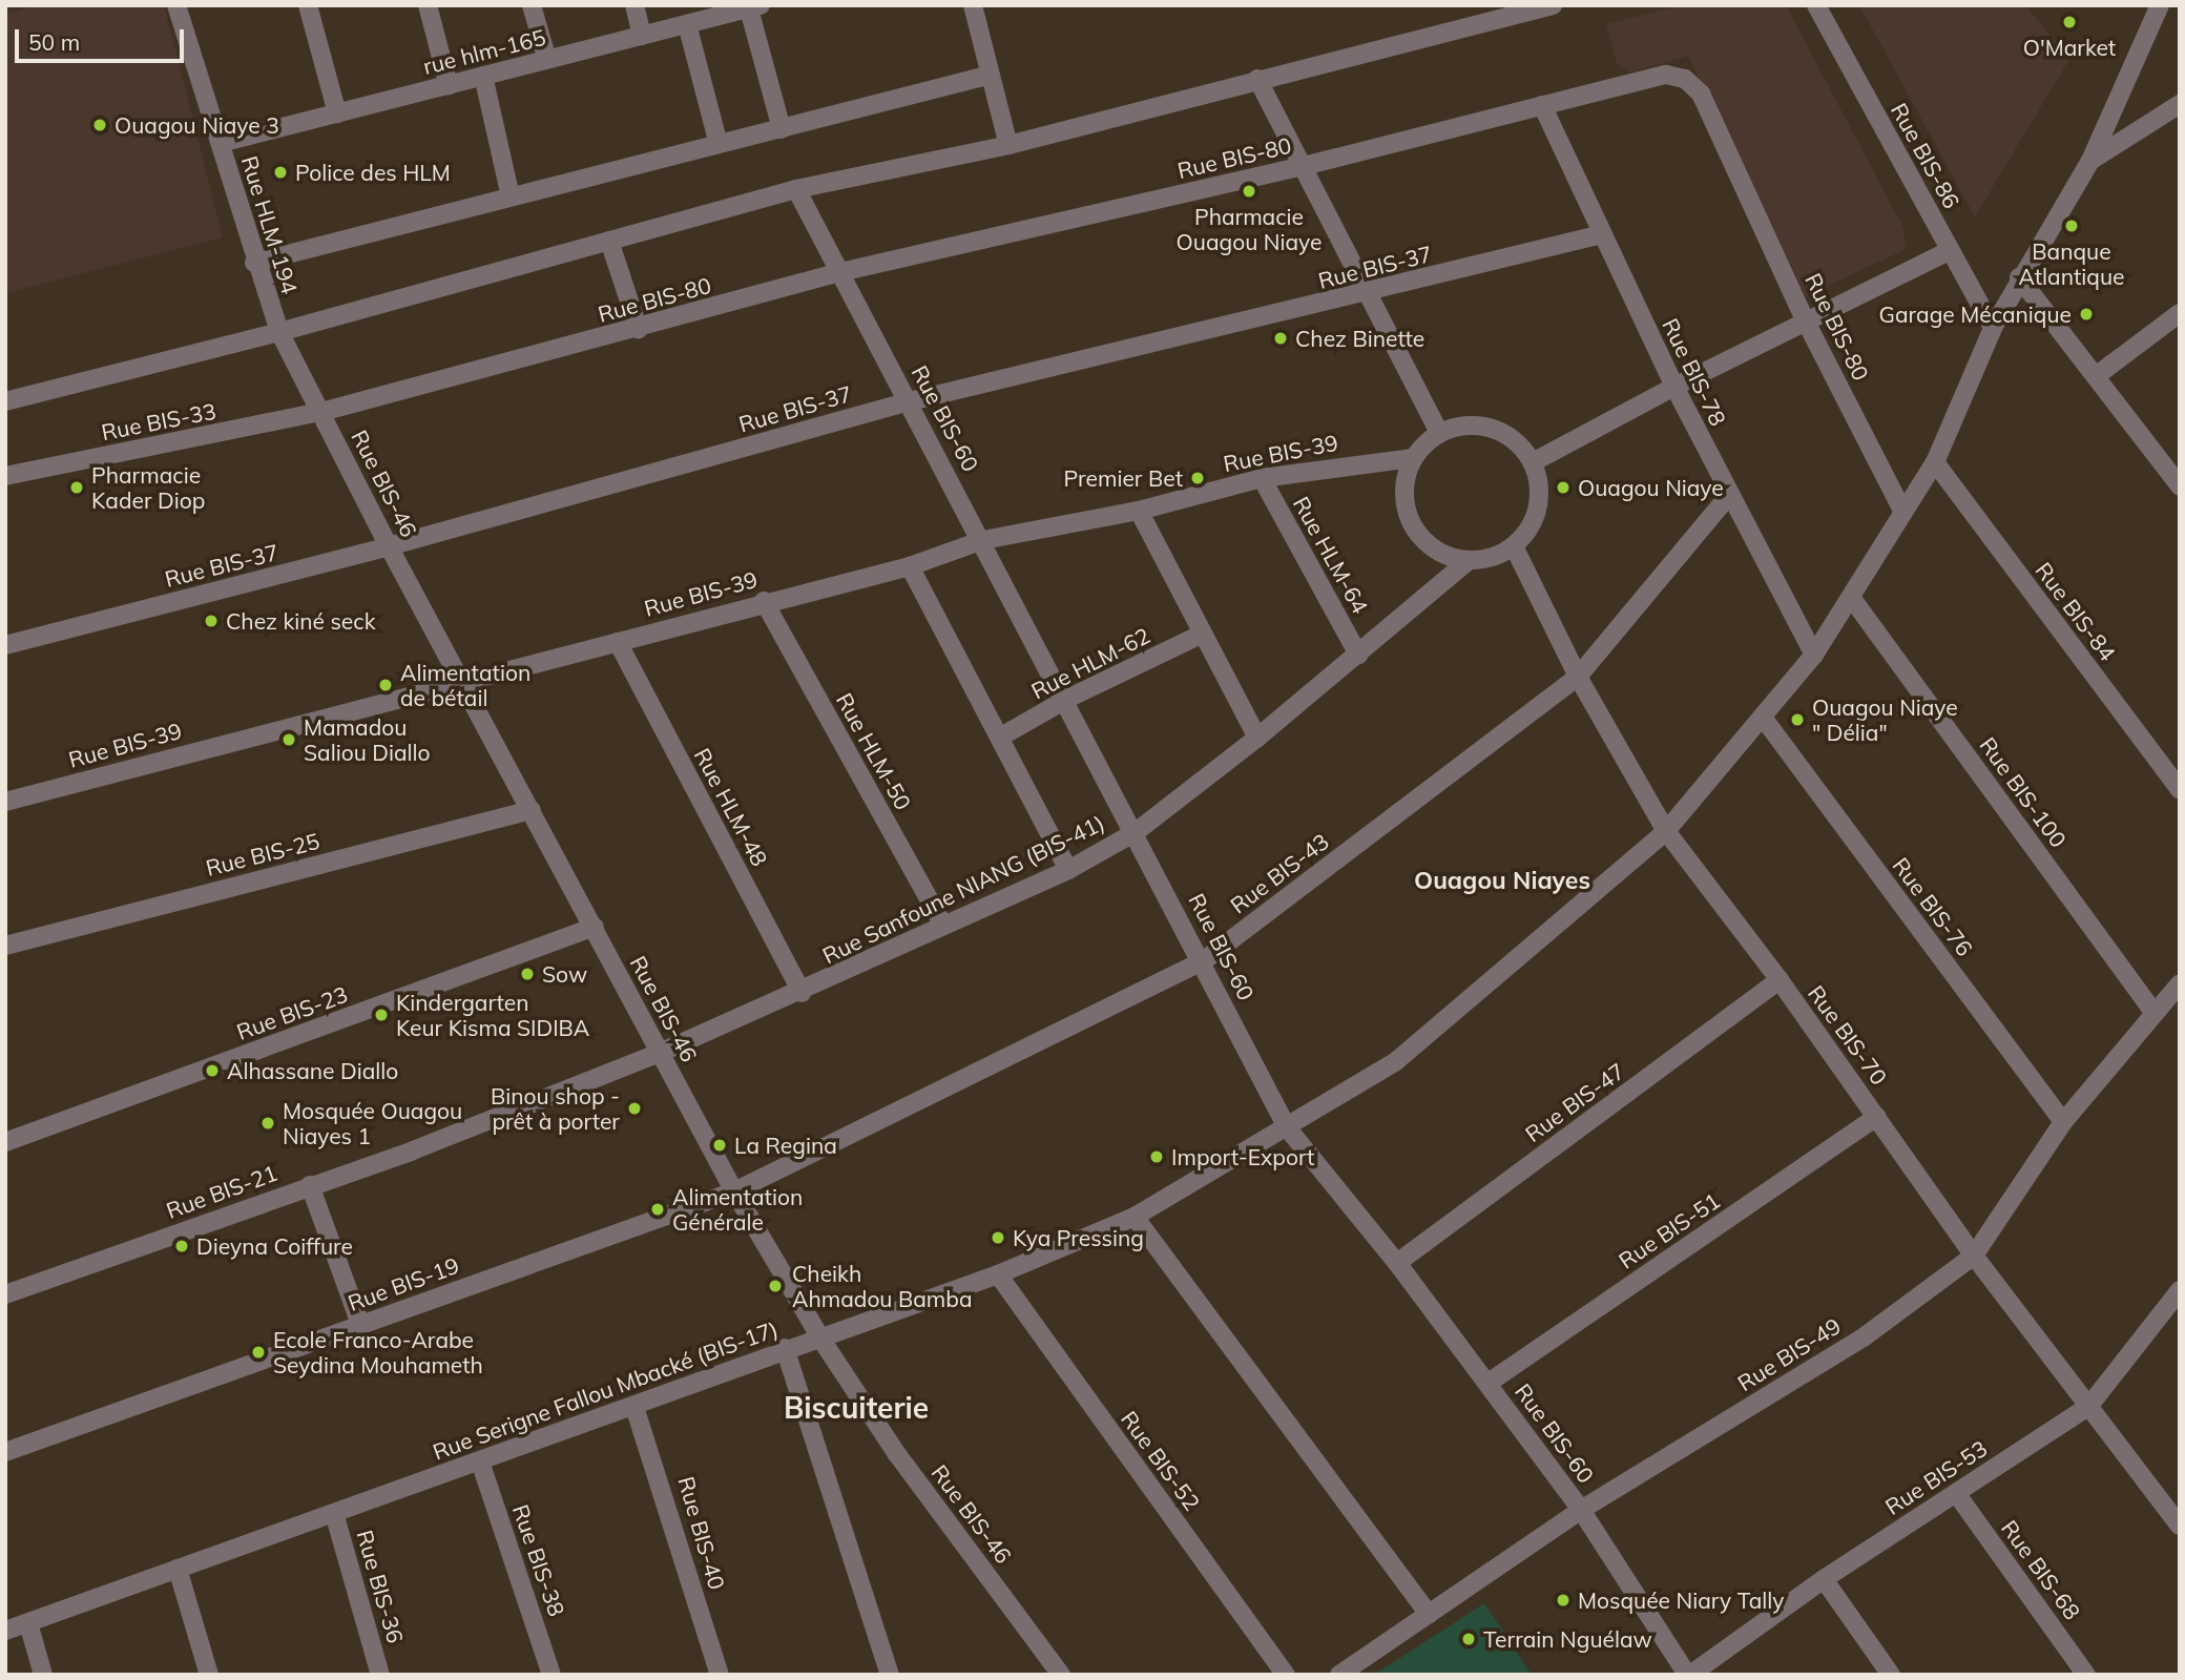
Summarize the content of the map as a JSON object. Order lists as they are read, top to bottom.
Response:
{
  "streets": {
    "street": [
      "rue hlm-165",
      "Rue BIS-86",
      "Rue BIS-80",
      "Rue HLM-194",
      "Rue BIS-37",
      "Rue BIS-78",
      "Rue BIS-60",
      "Rue BIS-33",
      "Rue BIS-39",
      "Rue BIS-46",
      "Rue HLM-64",
      "Rue BIS-84",
      "Rue HLM-62",
      "Rue HLM-50",
      "Rue BIS-100",
      "Rue HLM-48",
      "Rue BIS-25",
      "Rue BIS-43",
      "Rue Sanfoune NIANG (BIS-41)",
      "Rue BIS-76",
      "Rue BIS-23",
      "Rue BIS-70",
      "Rue BIS-47",
      "Rue BIS-21",
      "Rue BIS-51",
      "Rue BIS-19",
      "Rue BIS-49",
      "Rue Serigne Fallou Mbacké (BIS-17)",
      "Rue BIS-52",
      "Rue BIS-53",
      "Rue BIS-40",
      "Rue BIS-38",
      "Rue BIS-68",
      "Rue BIS-36"
    ]
  },
  "crossings": [
    ["rue hlm-165", "Rue HLM-194"],
    ["Rue BIS-86", "Rue Serigne Fallou Mbacké (BIS-17)"],
    ["Rue BIS-80", "Rue BIS-78"],
    ["Rue BIS-80", "Rue BIS-60"],
    ["Rue BIS-80", "Rue BIS-33"],
    ["Rue BIS-80", "Rue BIS-46"],
    ["Rue BIS-80", "Rue Serigne Fallou Mbacké (BIS-17)"],
    ["Rue HLM-194", "Rue BIS-46"],
    ["Rue BIS-37", "Rue BIS-78"],
    ["Rue BIS-37", "Rue BIS-60"],
    ["Rue BIS-37", "Rue BIS-46"],
    ["Rue BIS-78", "Rue BIS-43"],
    ["Rue BIS-78", "Rue Serigne Fallou Mbacké (BIS-17)"],
    ["Rue BIS-60", "Rue BIS-39"],
    ["Rue BIS-60", "Rue HLM-62"],
    ["Rue BIS-60", "Rue BIS-43"],
    ["Rue BIS-60", "Rue Sanfoune NIANG (BIS-41)"],
    ["Rue BIS-60", "Rue BIS-47"],
    ["Rue BIS-60", "Rue BIS-51"],
    ["Rue BIS-60", "Rue BIS-49"],
    ["Rue BIS-60", "Rue Serigne Fallou Mbacké (BIS-17)"],
    ["Rue BIS-60", "Rue BIS-53"],
    ["Rue BIS-33", "Rue BIS-46"],
    ["Rue BIS-39", "Rue BIS-46"],
    ["Rue BIS-39", "Rue HLM-64"],
    ["Rue BIS-39", "Rue HLM-50"],
    ["Rue BIS-39", "Rue HLM-48"],
    ["Rue BIS-39", "Rue Sanfoune NIANG (BIS-41)"],
    ["Rue BIS-39", "Rue BIS-70"],
    ["Rue BIS-46", "Rue BIS-25"],
    ["Rue BIS-46", "Rue BIS-43"],
    ["Rue BIS-46", "Rue Sanfoune NIANG (BIS-41)"],
    ["Rue BIS-46", "Rue BIS-23"],
    ["Rue BIS-46", "Rue BIS-21"],
    ["Rue BIS-46", "Rue BIS-19"],
    ["Rue BIS-46", "Rue Serigne Fallou Mbacké (BIS-17)"],
    ["Rue HLM-64", "Rue Sanfoune NIANG (BIS-41)"],
    ["Rue BIS-84", "Rue Serigne Fallou Mbacké (BIS-17)"],
    ["Rue HLM-50", "Rue Sanfoune NIANG (BIS-41)"],
    ["Rue BIS-100", "Rue BIS-49"],
    ["Rue BIS-100", "Rue Serigne Fallou Mbacké (BIS-17)"],
    ["Rue HLM-48", "Rue Sanfoune NIANG (BIS-41)"],
    ["Rue BIS-43", "Rue BIS-70"],
    ["Rue BIS-43", "Rue BIS-19"],
    ["Rue Sanfoune NIANG (BIS-41)", "Rue BIS-70"],
    ["Rue Sanfoune NIANG (BIS-41)", "Rue BIS-21"],
    ["Rue BIS-76", "Rue BIS-49"],
    ["Rue BIS-76", "Rue Serigne Fallou Mbacké (BIS-17)"],
    ["Rue BIS-70", "Rue BIS-47"],
    ["Rue BIS-70", "Rue BIS-51"],
    ["Rue BIS-70", "Rue BIS-49"],
    ["Rue BIS-70", "Rue Serigne Fallou Mbacké (BIS-17)"],
    ["Rue BIS-70", "Rue BIS-53"],
    ["Rue Serigne Fallou Mbacké (BIS-17)", "Rue BIS-52"],
    ["Rue Serigne Fallou Mbacké (BIS-17)", "Rue BIS-40"],
    ["Rue Serigne Fallou Mbacké (BIS-17)", "Rue BIS-38"],
    ["Rue Serigne Fallou Mbacké (BIS-17)", "Rue BIS-36"],
    ["Rue BIS-53", "Rue BIS-68"]
  ],
  "districts": ["Ouagou Niayes", "Biscuiterie"],
  "places": [
    "O'Market",
    "Ouagou Niaye 3",
    "Police des HLM",
    "Pharmacie Ouagou Niaye",
    "Banque Atlantique",
    "Garage Mécanique",
    "Chez Binette",
    "Premier Bet",
    "Pharmacie Kader Diop",
    "Ouagou Niaye",
    "Chez kiné seck",
    "Alimentation de bétail",
    "Ouagou Niaye \" Délia\"",
    "Mamadou Saliou Diallo",
    "Sow",
    "Kindergarten Keur Kisma SIDIBA",
    "Alhassane Diallo",
    "Binou shop - prêt à porter",
    "Mosquée Ouagou Niayes 1",
    "La Regina",
    "Import-Export",
    "Alimentation Générale",
    "Kya Pressing",
    "Dieyna Coiffure",
    "Cheikh Ahmadou Bamba",
    "Ecole Franco-Arabe Seydina Mouhameth",
    "Mosquée Niary Tally",
    "Terrain Nguélaw"
  ],
  "scale_bar": "50 m"
}
